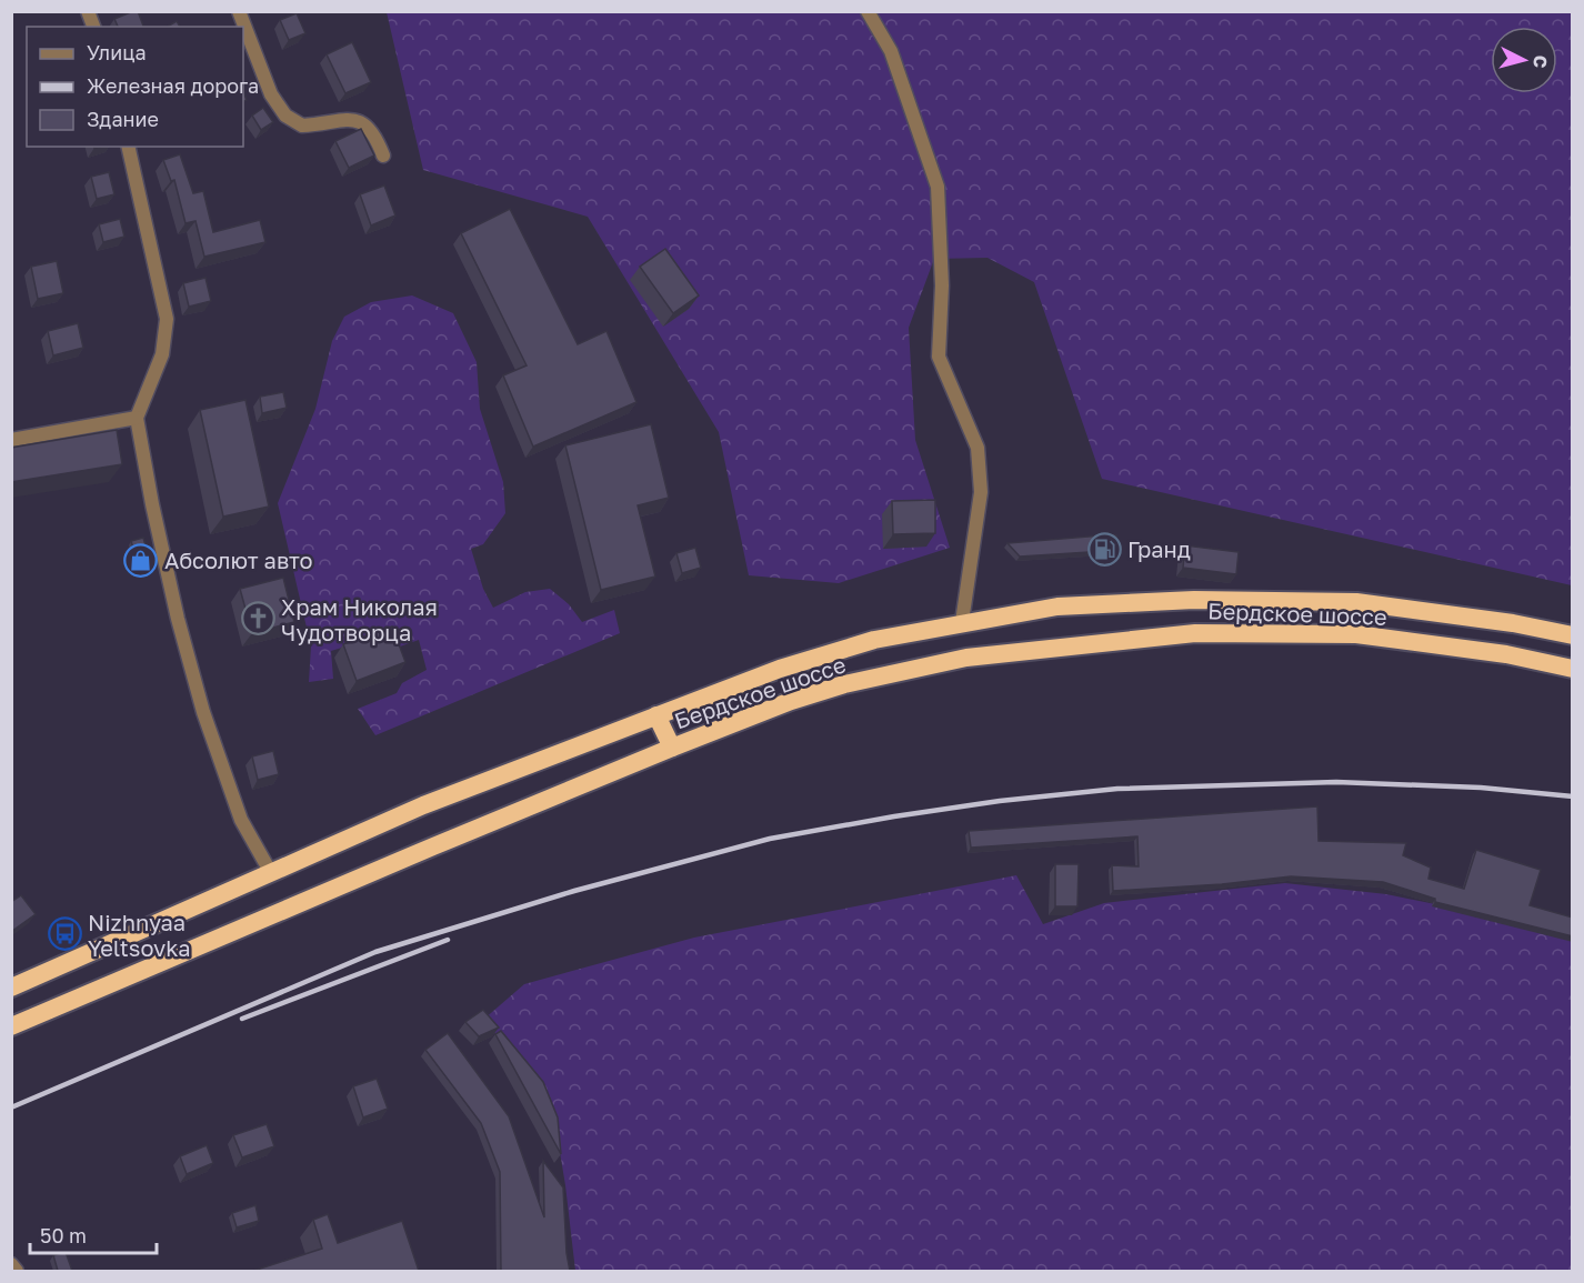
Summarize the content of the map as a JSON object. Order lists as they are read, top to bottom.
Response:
{
  "streets": {
    "highway": ["Бердское шоссе"]
  },
  "places": {
    "fuel station": ["Гранд"],
    "shop": ["Абсолют авто"],
    "church": ["Храм Николая Чудотворца"],
    "bus stop": ["Nizhnyaa Yeltsovka"]
  },
  "legend": ["Улица", "Железная дорога", "Здание"],
  "scale_bar": "50 m",
  "north": "right"
}
